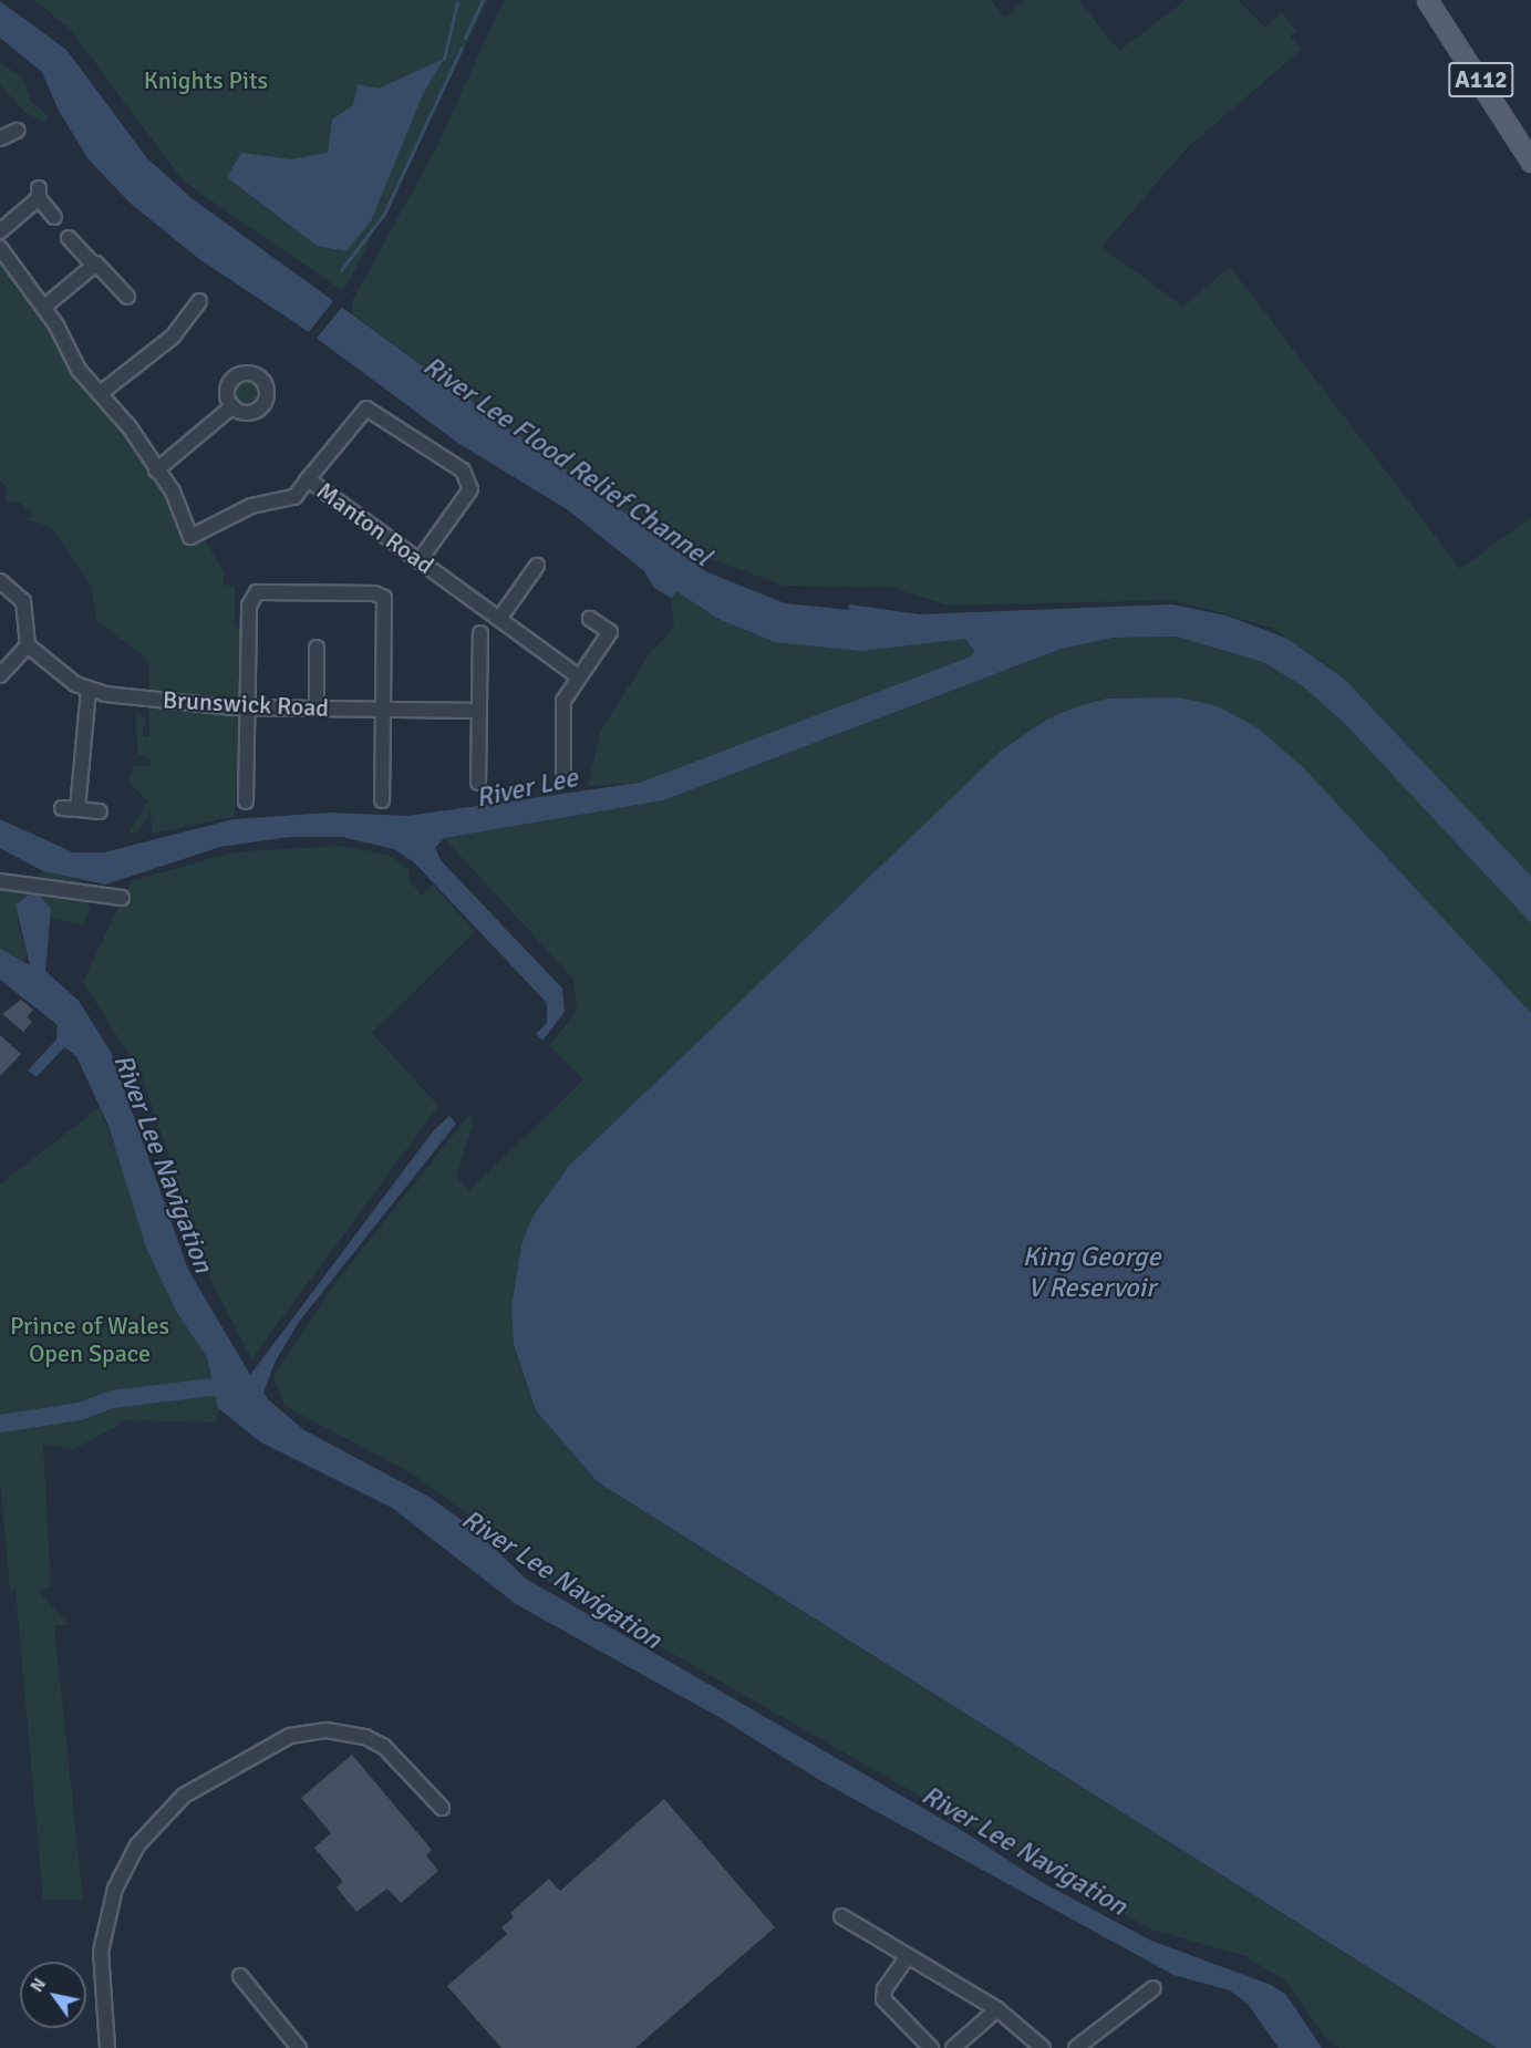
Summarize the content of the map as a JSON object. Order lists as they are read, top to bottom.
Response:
{
  "streets": {
    "main road": ["A112"],
    "street": ["Manton Road", "Brunswick Road"]
  },
  "water": [
    "River Lee Flood Relief Channel",
    "River Lee",
    "River Lee Navigation",
    "King George V Reservoir"
  ],
  "parks": ["Knights Pits", "Prince of Wales Open Space"],
  "north": "top left"
}
